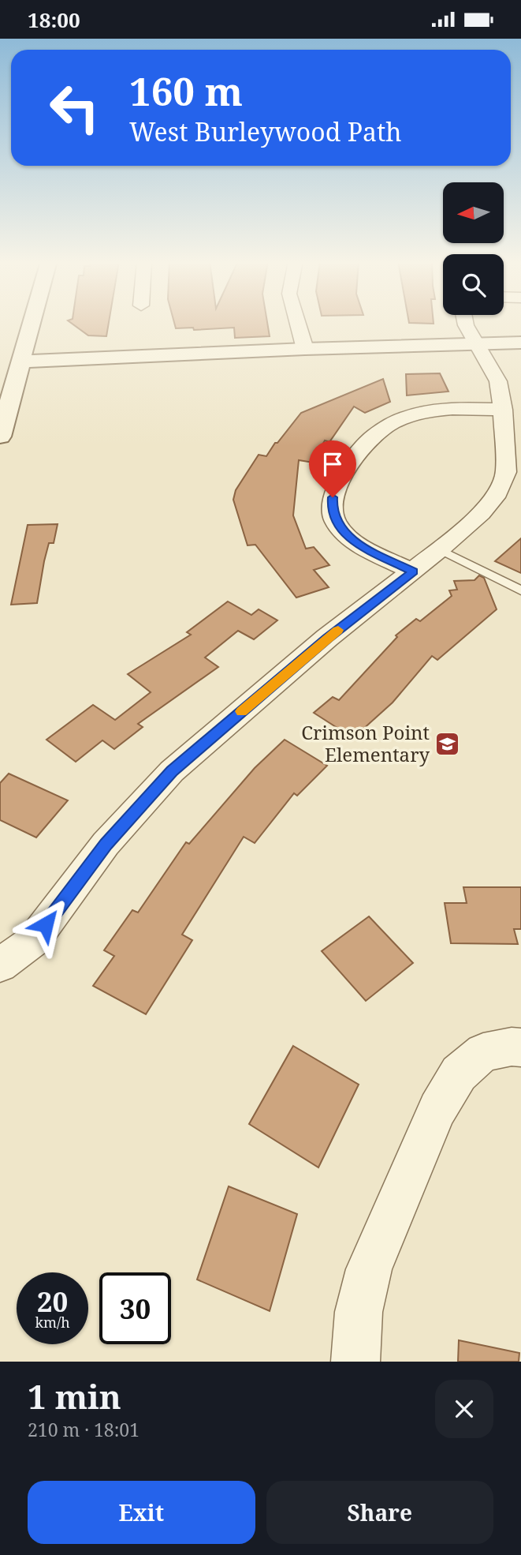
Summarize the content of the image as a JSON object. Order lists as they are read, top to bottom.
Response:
{
  "places": {
    "school or university": ["Crimson Point Elementary"]
  },
  "north": "left",
  "page": {
    "status": "18:00",
    "turn": ["160 m", "West Burleywood Path"],
    "speed": "20 km/h",
    "limit": "30",
    "heading": ["1 min", "210 m · 18:01"],
    "buttons": ["Exit", "Share"]
  }
}
